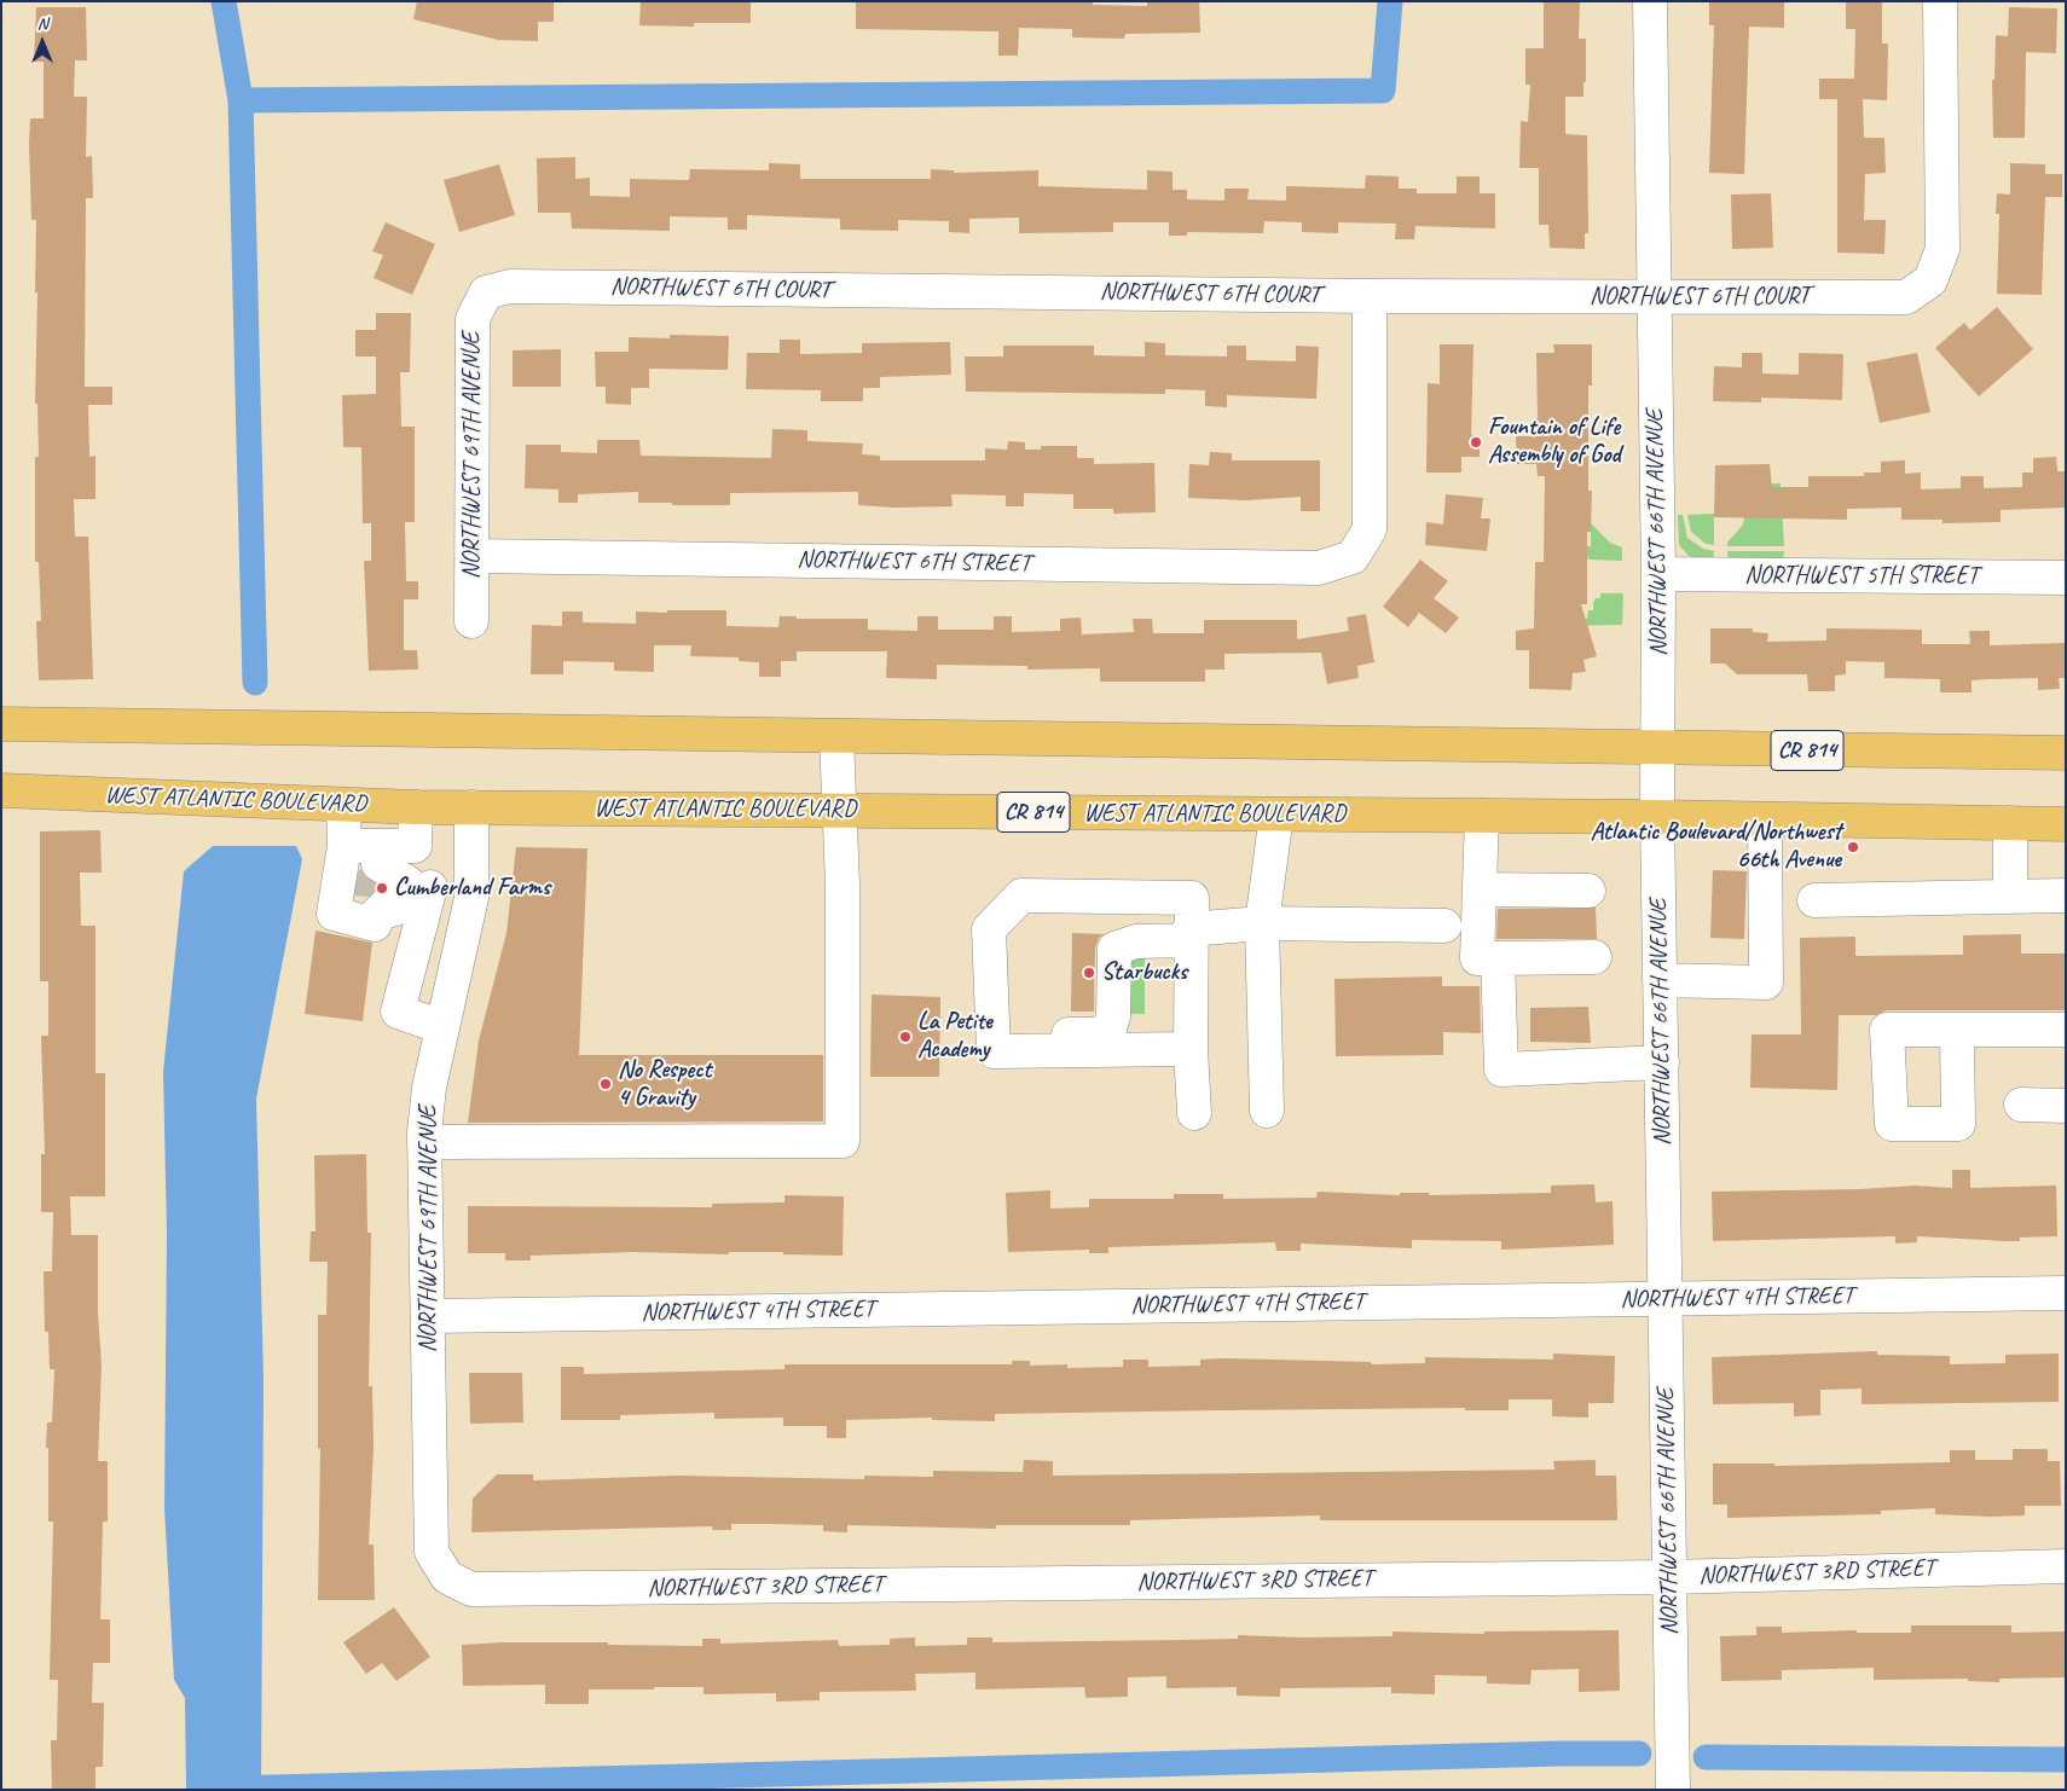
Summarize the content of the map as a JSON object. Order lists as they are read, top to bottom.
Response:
{
  "streets": {
    "main road": ["CR 814", "WEST ATLANTIC BOULEVARD"],
    "street": [
      "NORTHWEST 6TH COURT",
      "NORTHWEST 69TH AVENUE",
      "NORTHWEST 66TH AVENUE",
      "NORTHWEST 6TH STREET",
      "NORTHWEST 5TH STREET",
      "NORTHWEST 4TH STREET",
      "NORTHWEST 3RD STREET"
    ]
  },
  "crossings": [
    ["NORTHWEST 6TH COURT", "NORTHWEST 69TH AVENUE"],
    ["NORTHWEST 6TH COURT", "NORTHWEST 66TH AVENUE"],
    ["NORTHWEST 6TH COURT", "NORTHWEST 6TH STREET"],
    ["NORTHWEST 69TH AVENUE", "NORTHWEST 6TH STREET"],
    ["NORTHWEST 69TH AVENUE", "WEST ATLANTIC BOULEVARD"],
    ["NORTHWEST 69TH AVENUE", "NORTHWEST 4TH STREET"],
    ["NORTHWEST 69TH AVENUE", "NORTHWEST 3RD STREET"],
    ["NORTHWEST 66TH AVENUE", "NORTHWEST 5TH STREET"],
    ["NORTHWEST 66TH AVENUE", "CR 814"],
    ["NORTHWEST 66TH AVENUE", "WEST ATLANTIC BOULEVARD"],
    ["NORTHWEST 66TH AVENUE", "NORTHWEST 4TH STREET"],
    ["NORTHWEST 66TH AVENUE", "NORTHWEST 3RD STREET"]
  ],
  "places": [
    "Fountain of Life Assembly of God",
    "Atlantic Boulevard/Northwest 66th Avenue",
    "Cumberland Farms",
    "Starbucks",
    "La Petite Academy",
    "No Respect 4 Gravity"
  ],
  "north": "top"
}
